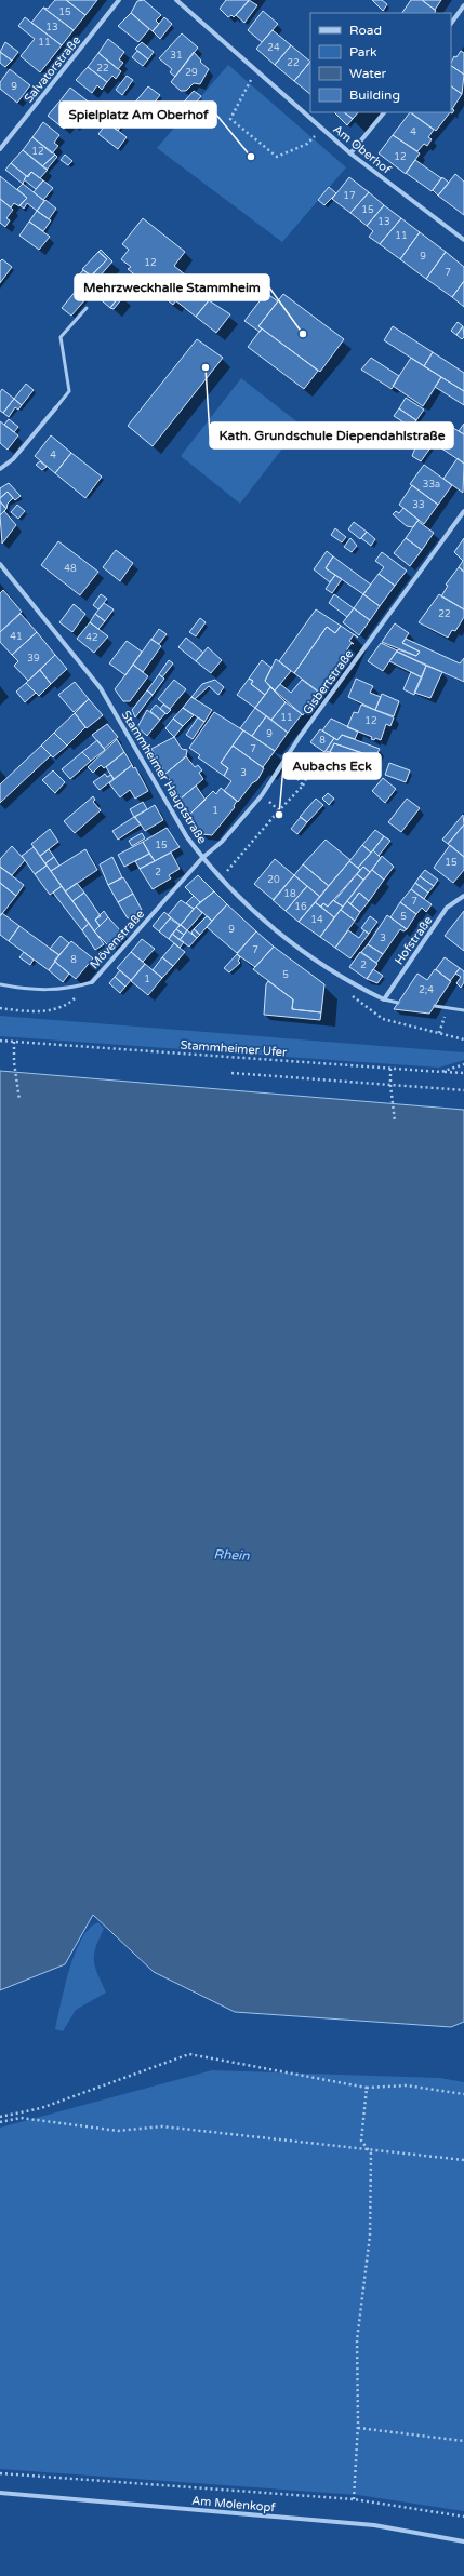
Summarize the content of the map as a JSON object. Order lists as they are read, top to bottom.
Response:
{
  "streets": {
    "street": [
      "Salvatorstraße",
      "Am Oberhof",
      "Gisbertstraße",
      "Stammheimer Hauptstraße",
      "Mövenstraße",
      "Hofstraße",
      "Am Molenkopf"
    ],
    "path": ["Stammheimer Ufer"]
  },
  "crossings": [
    ["Gisbertstraße", "Stammheimer Hauptstraße"],
    ["Gisbertstraße", "Mövenstraße"],
    ["Stammheimer Hauptstraße", "Mövenstraße"],
    ["Stammheimer Hauptstraße", "Hofstraße"]
  ],
  "water": ["Rhein"],
  "places": [
    "Spielplatz Am Oberhof",
    "Mehrzweckhalle Stammheim",
    "Kath. Grundschule Diependahlstraße",
    "Aubachs Eck"
  ],
  "house_numbers": [
    "15",
    "13",
    "11",
    "24",
    "31",
    "22",
    "22",
    "29",
    "9",
    "4",
    "12",
    "12",
    "17",
    "15",
    "13",
    "11",
    "9",
    "12",
    "7",
    "4",
    "33a",
    "33",
    "48",
    "22",
    "41",
    "42",
    "39",
    "11",
    "12",
    "9",
    "8",
    "7",
    "3",
    "1",
    "15",
    "15",
    "2",
    "20",
    "18",
    "7",
    "16",
    "5",
    "14",
    "9",
    "3",
    "7",
    "8",
    "2",
    "5",
    "1",
    "2;4"
  ],
  "legend": [
    "Road",
    "Park",
    "Water",
    "Building"
  ]
}
